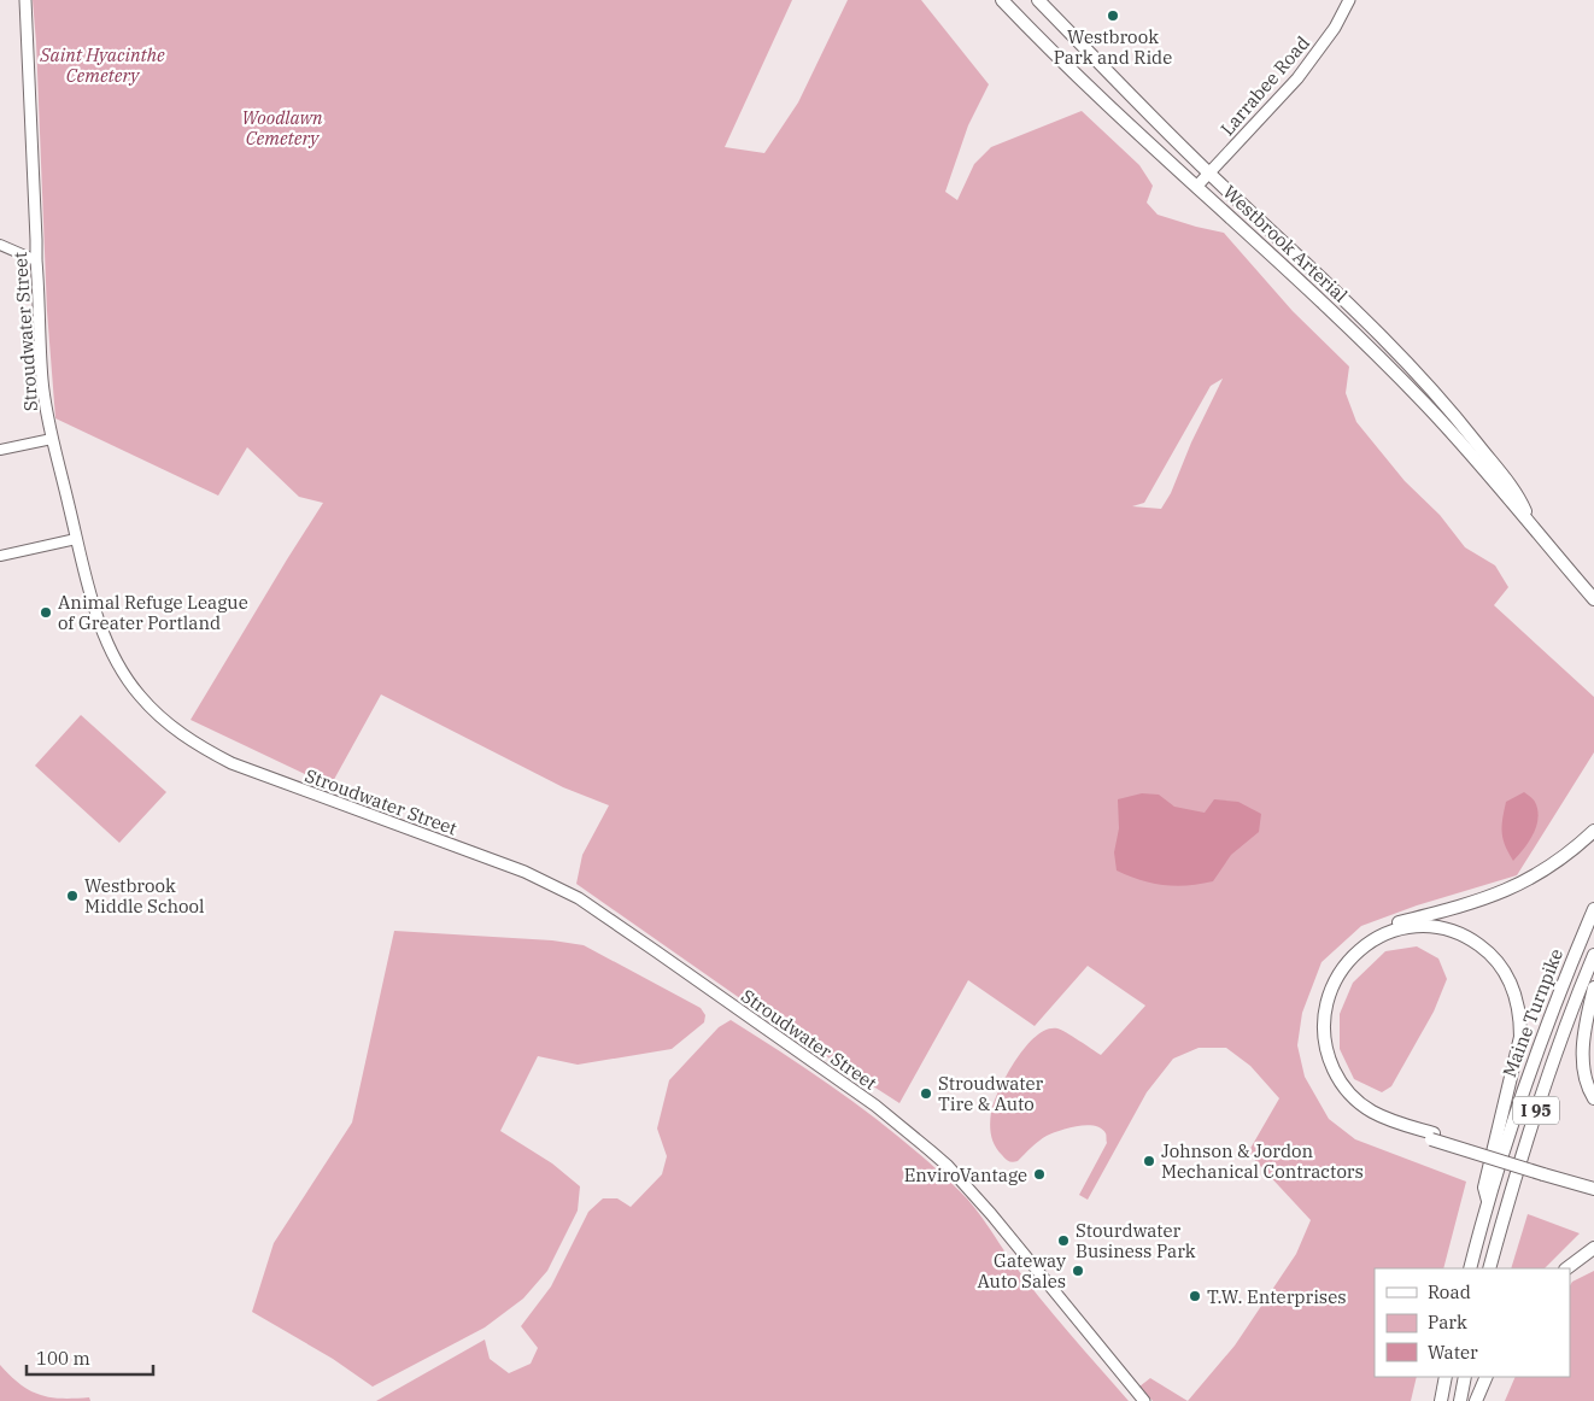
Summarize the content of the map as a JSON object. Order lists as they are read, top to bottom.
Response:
{
  "streets": {
    "highway": ["Westbrook Arterial", "Maine Turnpike", "I 95"],
    "main road": ["Larrabee Road", "Stroudwater Street"]
  },
  "crossings": [
    ["Larrabee Road", "Westbrook Arterial"]
  ],
  "parks": ["Saint Hyacinthe Cemetery", "Woodlawn Cemetery"],
  "places": [
    "Westbrook Park and Ride",
    "Animal Refuge League of Greater Portland",
    "Westbrook Middle School",
    "Stroudwater Tire & Auto",
    "Johnson & Jordon Mechanical Contractors",
    "EnviroVantage",
    "Stourdwater Business Park",
    "Gateway Auto Sales",
    "T.W. Enterprises"
  ],
  "legend": ["Road", "Park", "Water"],
  "scale_bar": "100 m"
}
